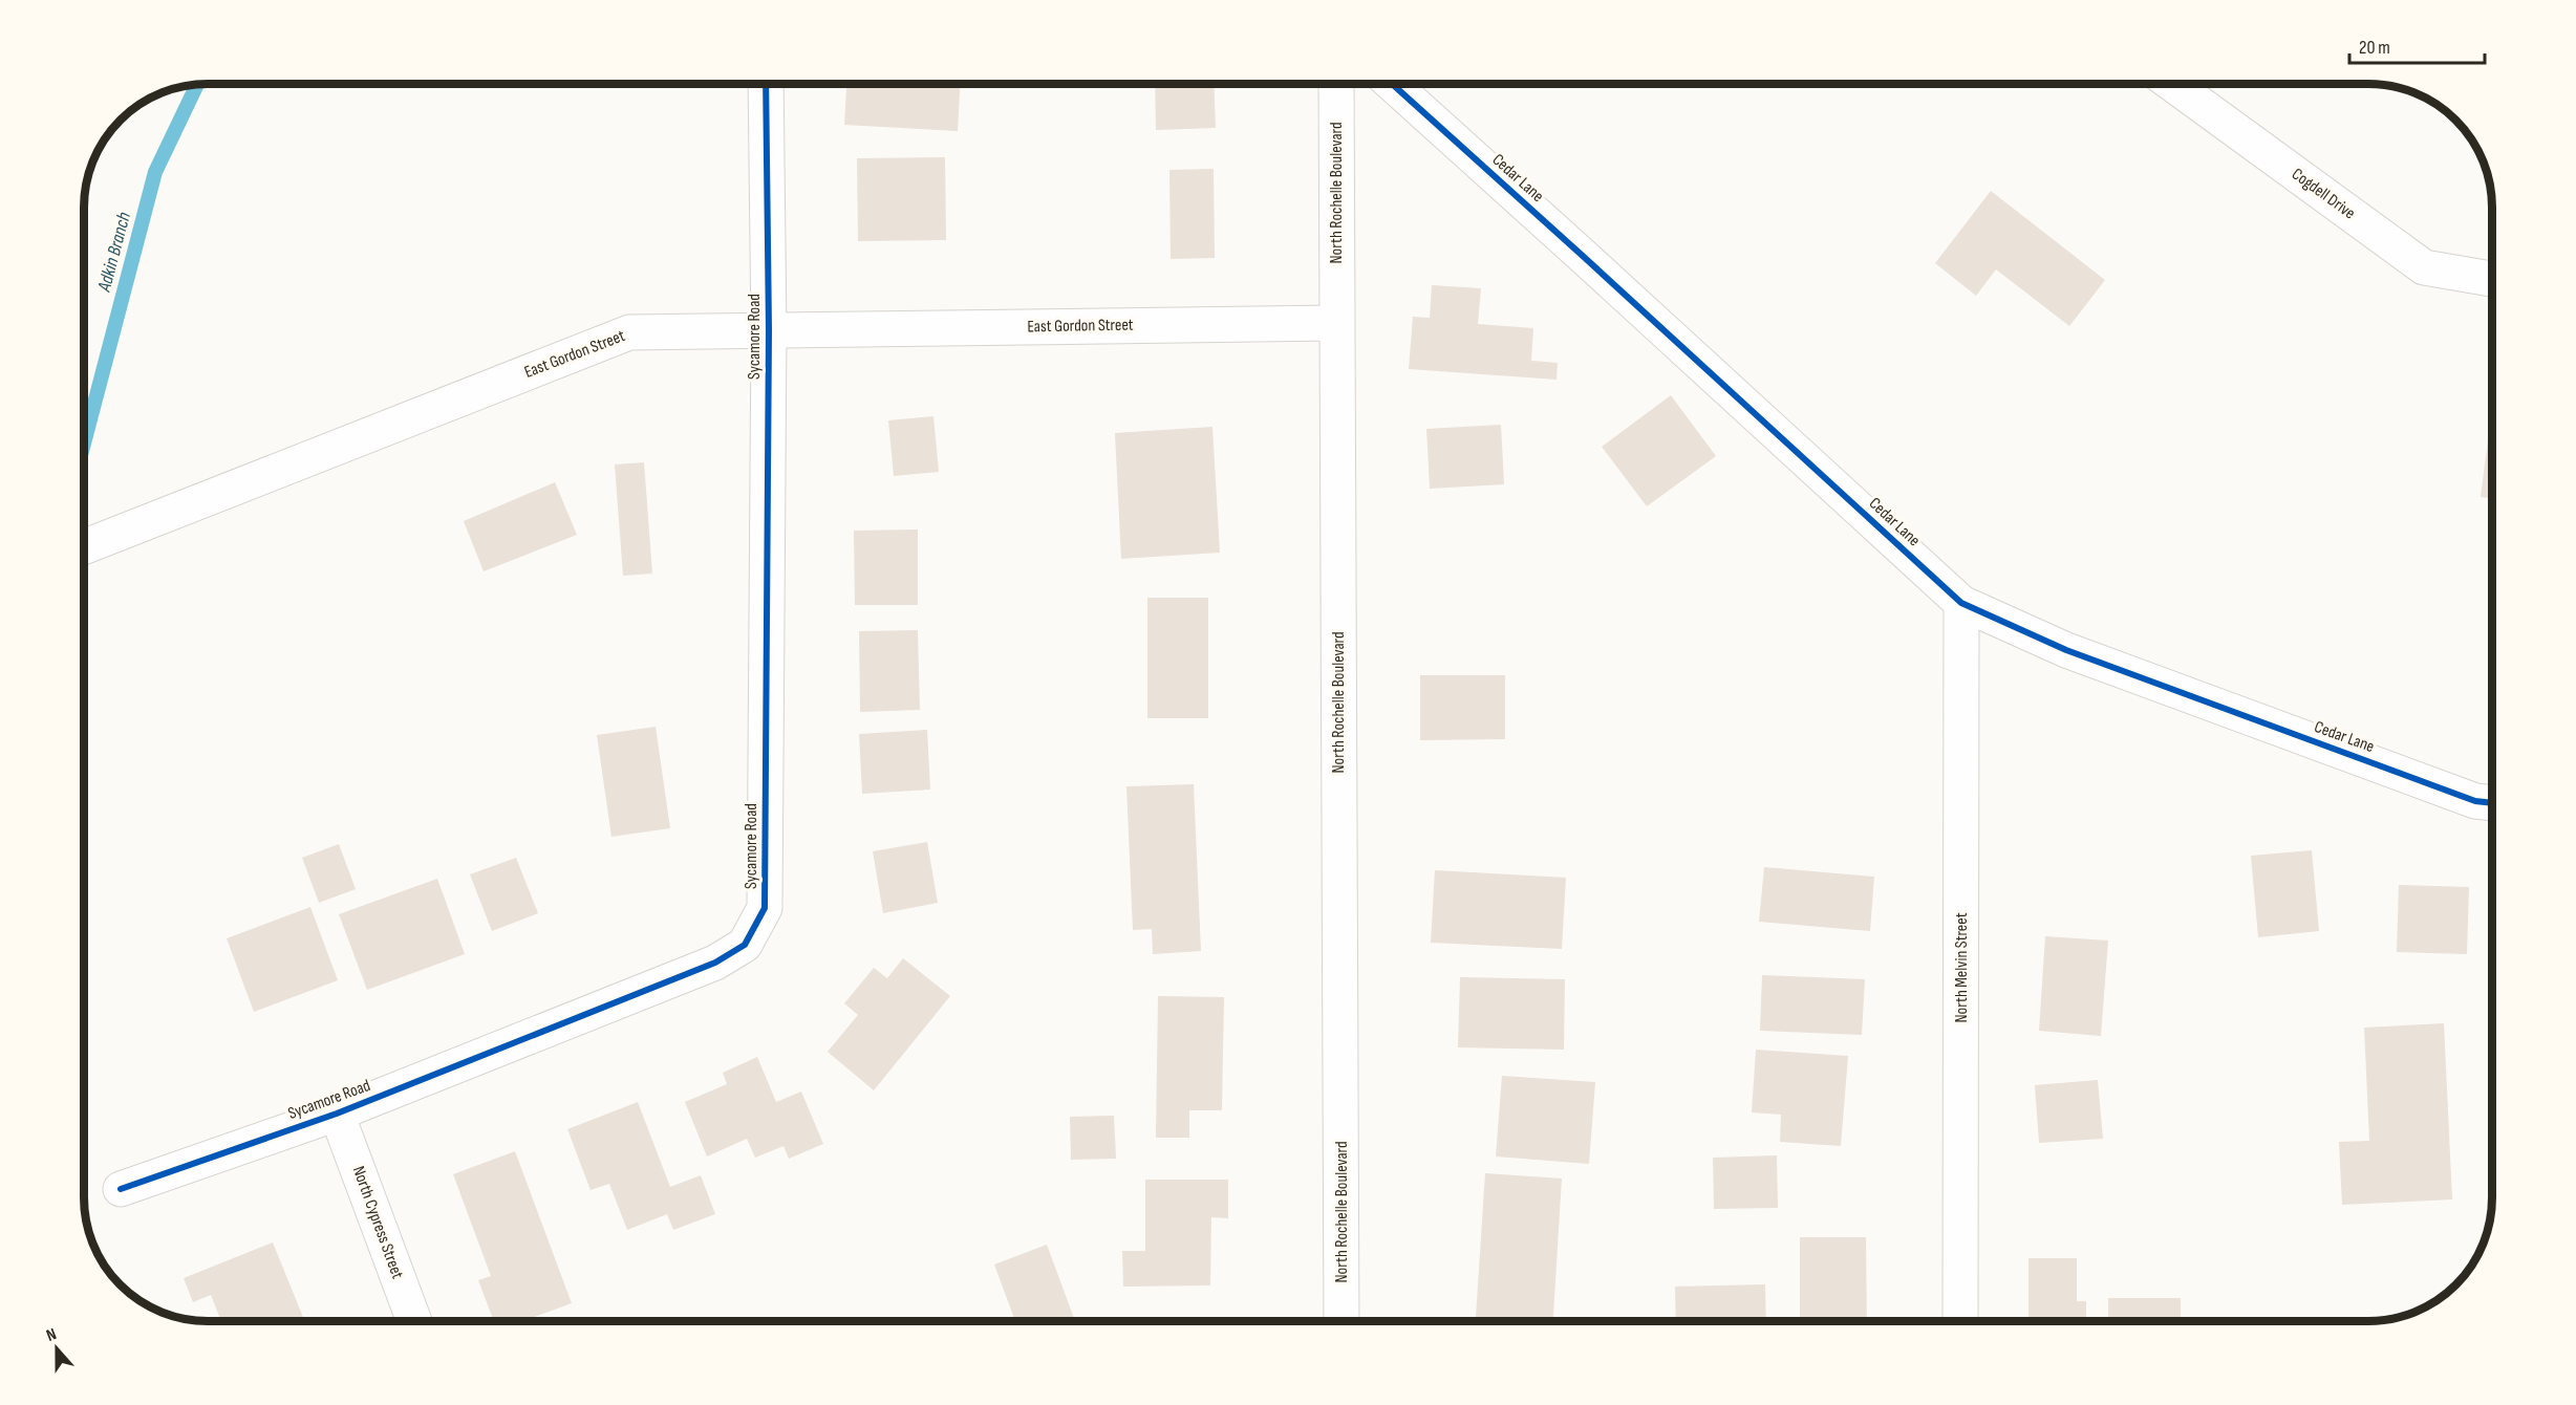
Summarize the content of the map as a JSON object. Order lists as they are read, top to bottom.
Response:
{
  "streets": {
    "street": [
      "Cedar Lane",
      "North Rochelle Boulevard",
      "Cogdell Drive",
      "East Gordon Street",
      "Sycamore Road",
      "North Melvin Street",
      "North Cypress Street"
    ]
  },
  "crossings": [
    ["Cedar Lane", "North Melvin Street"],
    ["North Rochelle Boulevard", "East Gordon Street"],
    ["East Gordon Street", "Sycamore Road"],
    ["Sycamore Road", "North Cypress Street"]
  ],
  "water": ["Adkin Branch"],
  "scale_bar": "20 m",
  "north": "top"
}
